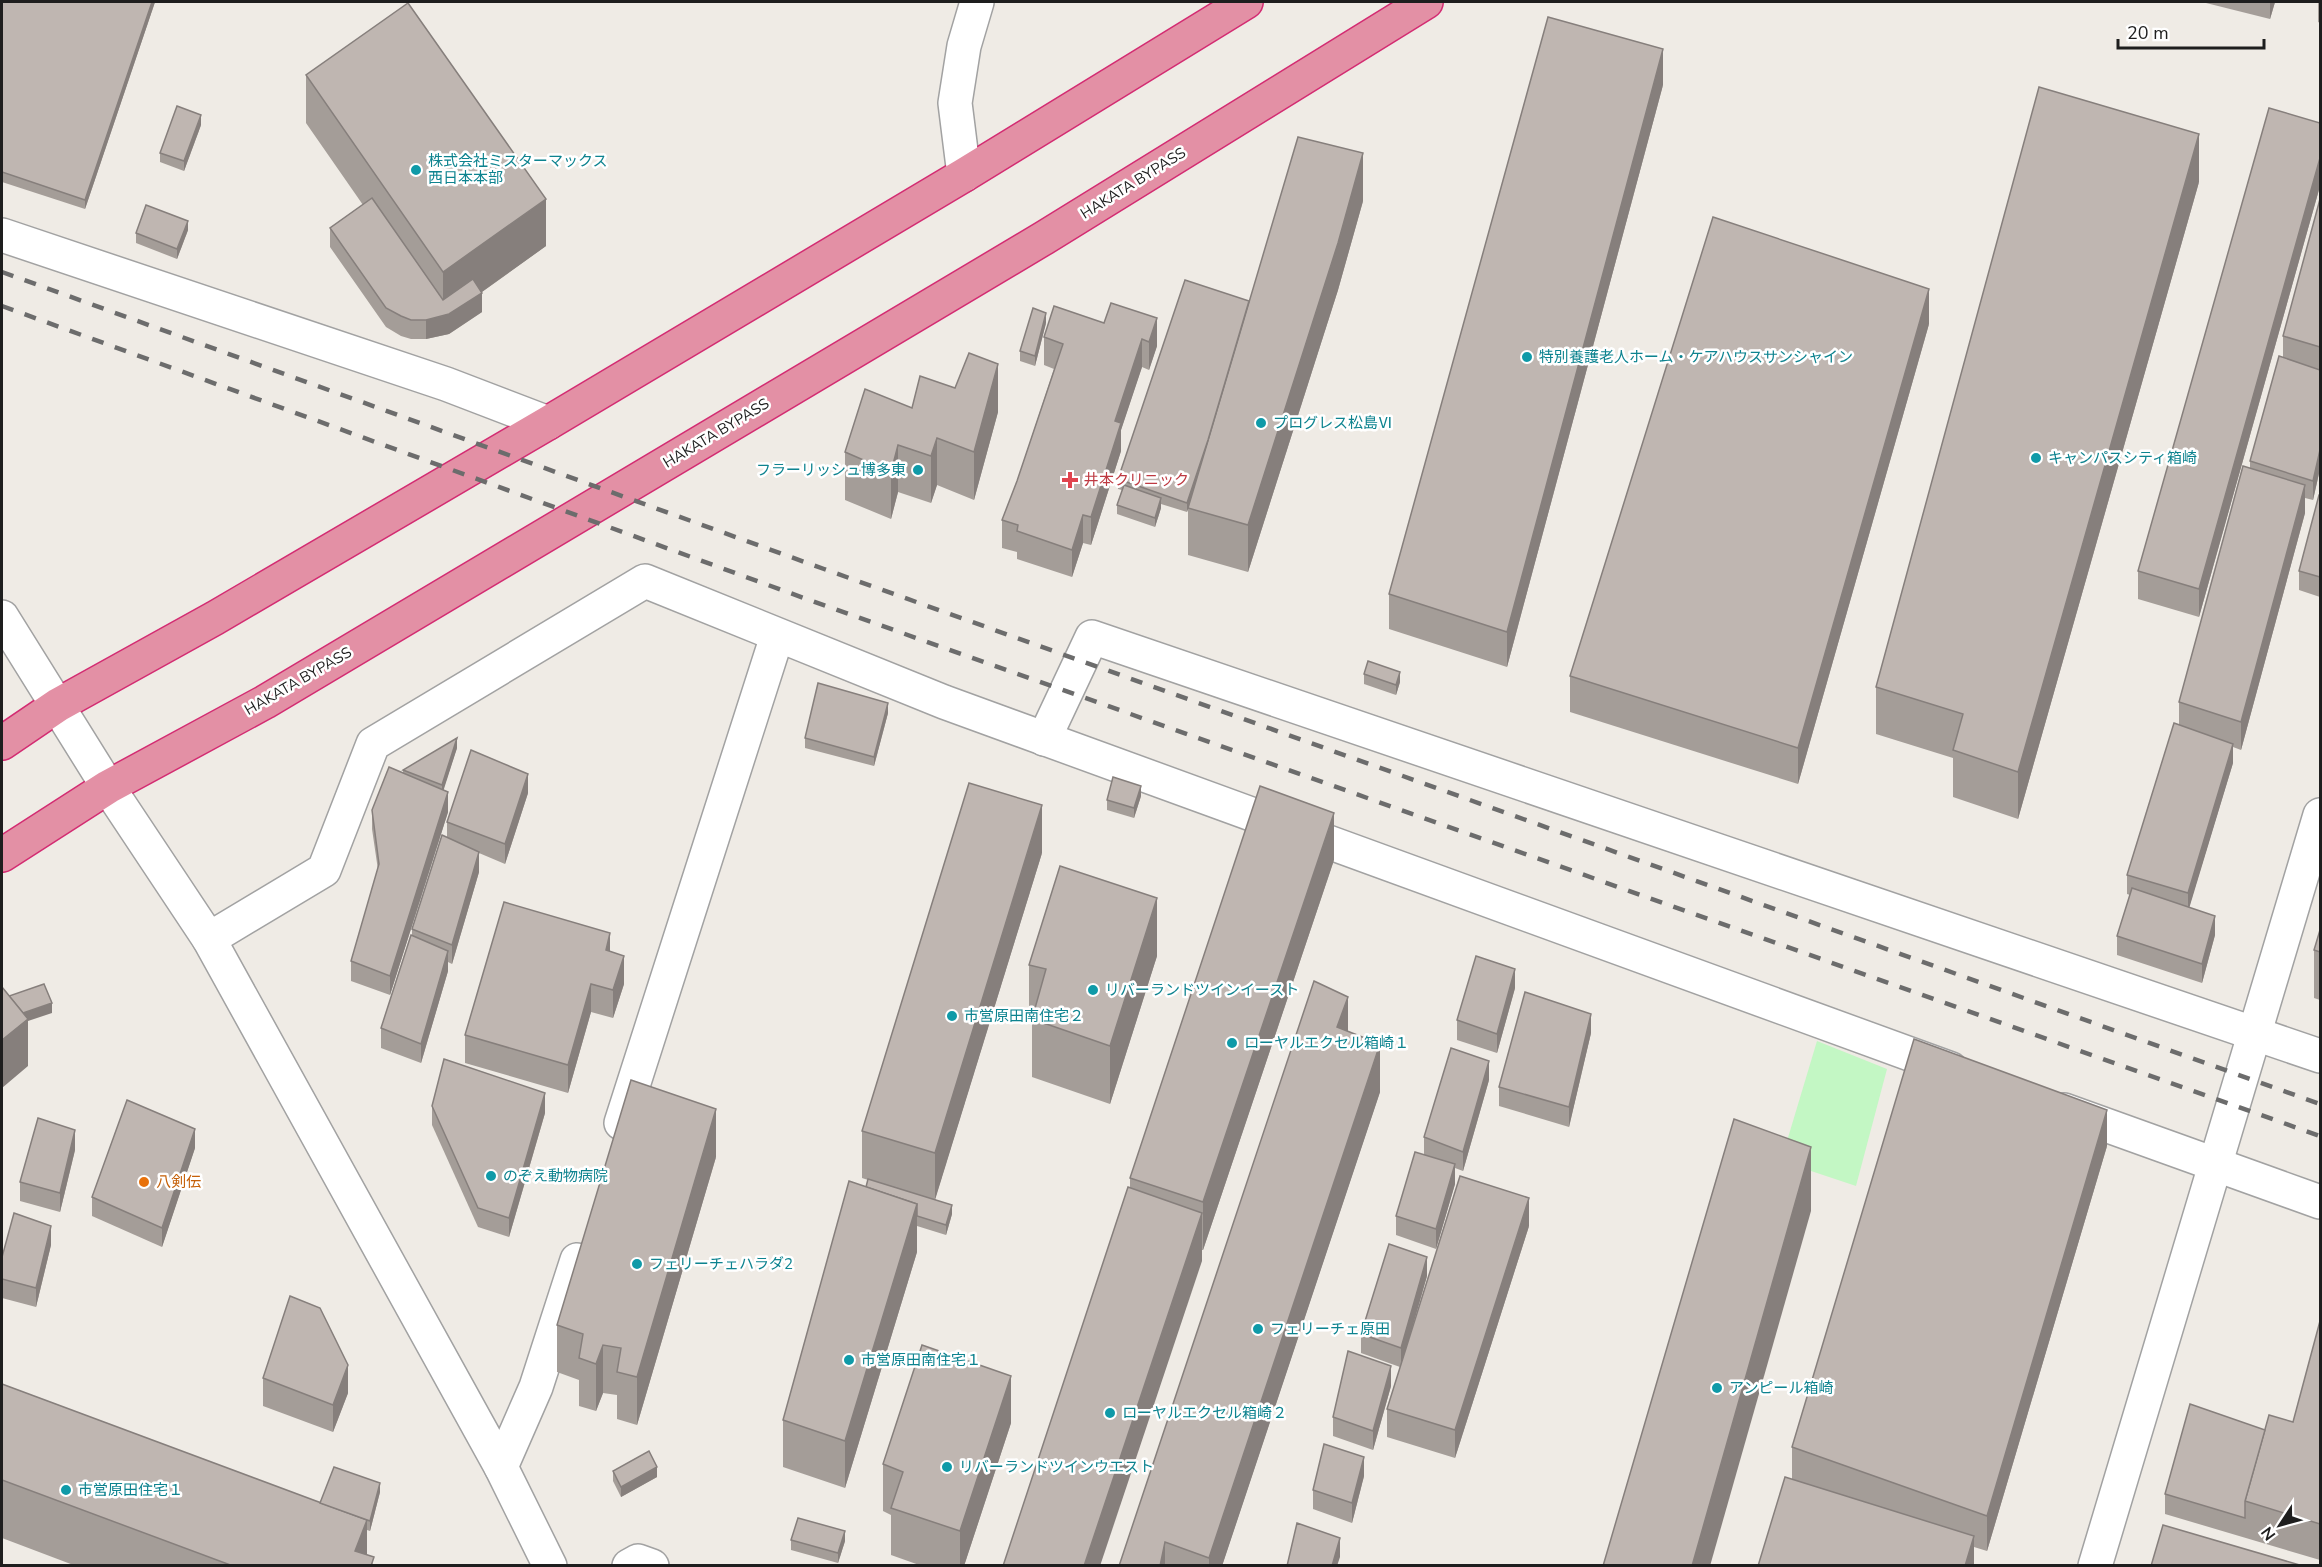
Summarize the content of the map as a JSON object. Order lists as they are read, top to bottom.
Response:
{
  "streets": {
    "highway": ["HAKATA BYPASS"]
  },
  "places": {
    "other": [
      "株式会社ミスターマックス 西日本本部",
      "特別養護老人ホーム・ケアハウスサンシャイン",
      "プログレス松島Ⅵ",
      "キャンパスシティ箱崎",
      "フラーリッシュ博多東",
      "リバーランドツインイースト",
      "市営原田南住宅２",
      "ローヤルエクセル箱崎１",
      "のぞえ動物病院",
      "八剣伝",
      "フェリーチェハラダ2",
      "フェリーチェ原田",
      "市営原田南住宅１",
      "アンピール箱崎",
      "ローヤルエクセル箱崎２",
      "リバーランドツインウエスト",
      "市営原田住宅１"
    ],
    "health": ["井本クリニック"]
  },
  "scale_bar": "20 m",
  "north": "bottom left"
}
